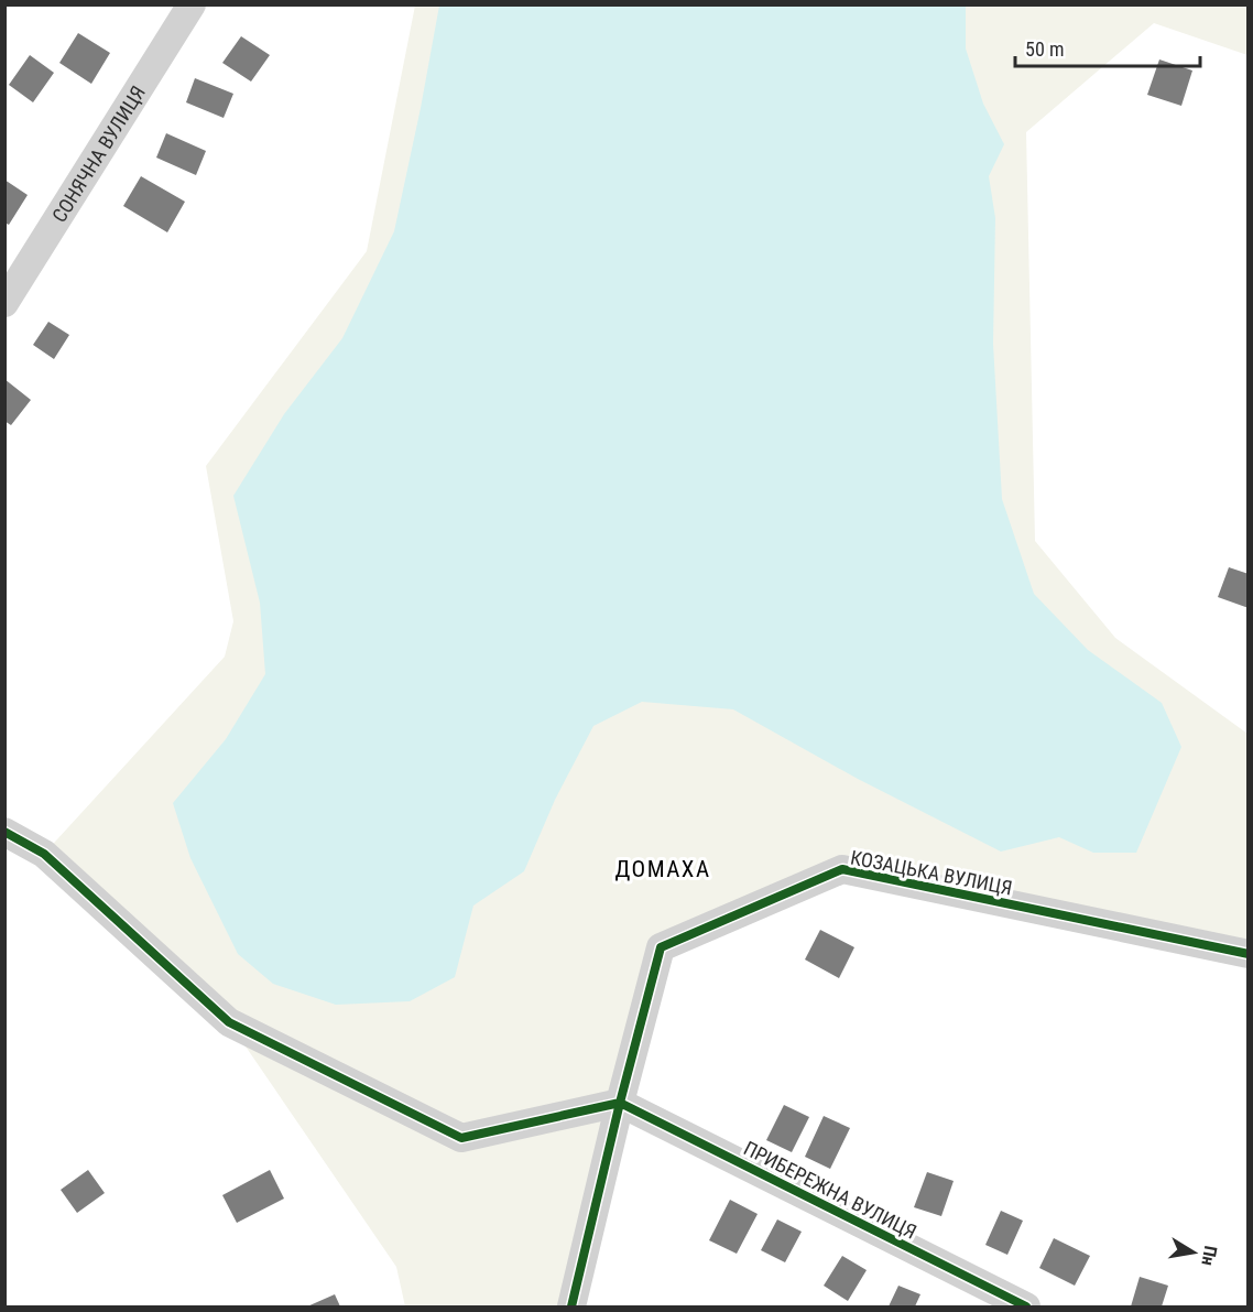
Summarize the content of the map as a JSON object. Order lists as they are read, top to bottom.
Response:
{
  "streets": {
    "street": ["СОНЯЧНА ВУЛИЦЯ", "КОЗАЦЬКА ВУЛИЦЯ", "ПРИБЕРЕЖНА ВУЛИЦЯ"]
  },
  "crossings": [
    ["КОЗАЦЬКА ВУЛИЦЯ", "ПРИБЕРЕЖНА ВУЛИЦЯ"]
  ],
  "districts": ["ДОМАХА"],
  "scale_bar": "50 m",
  "north": "right"
}
